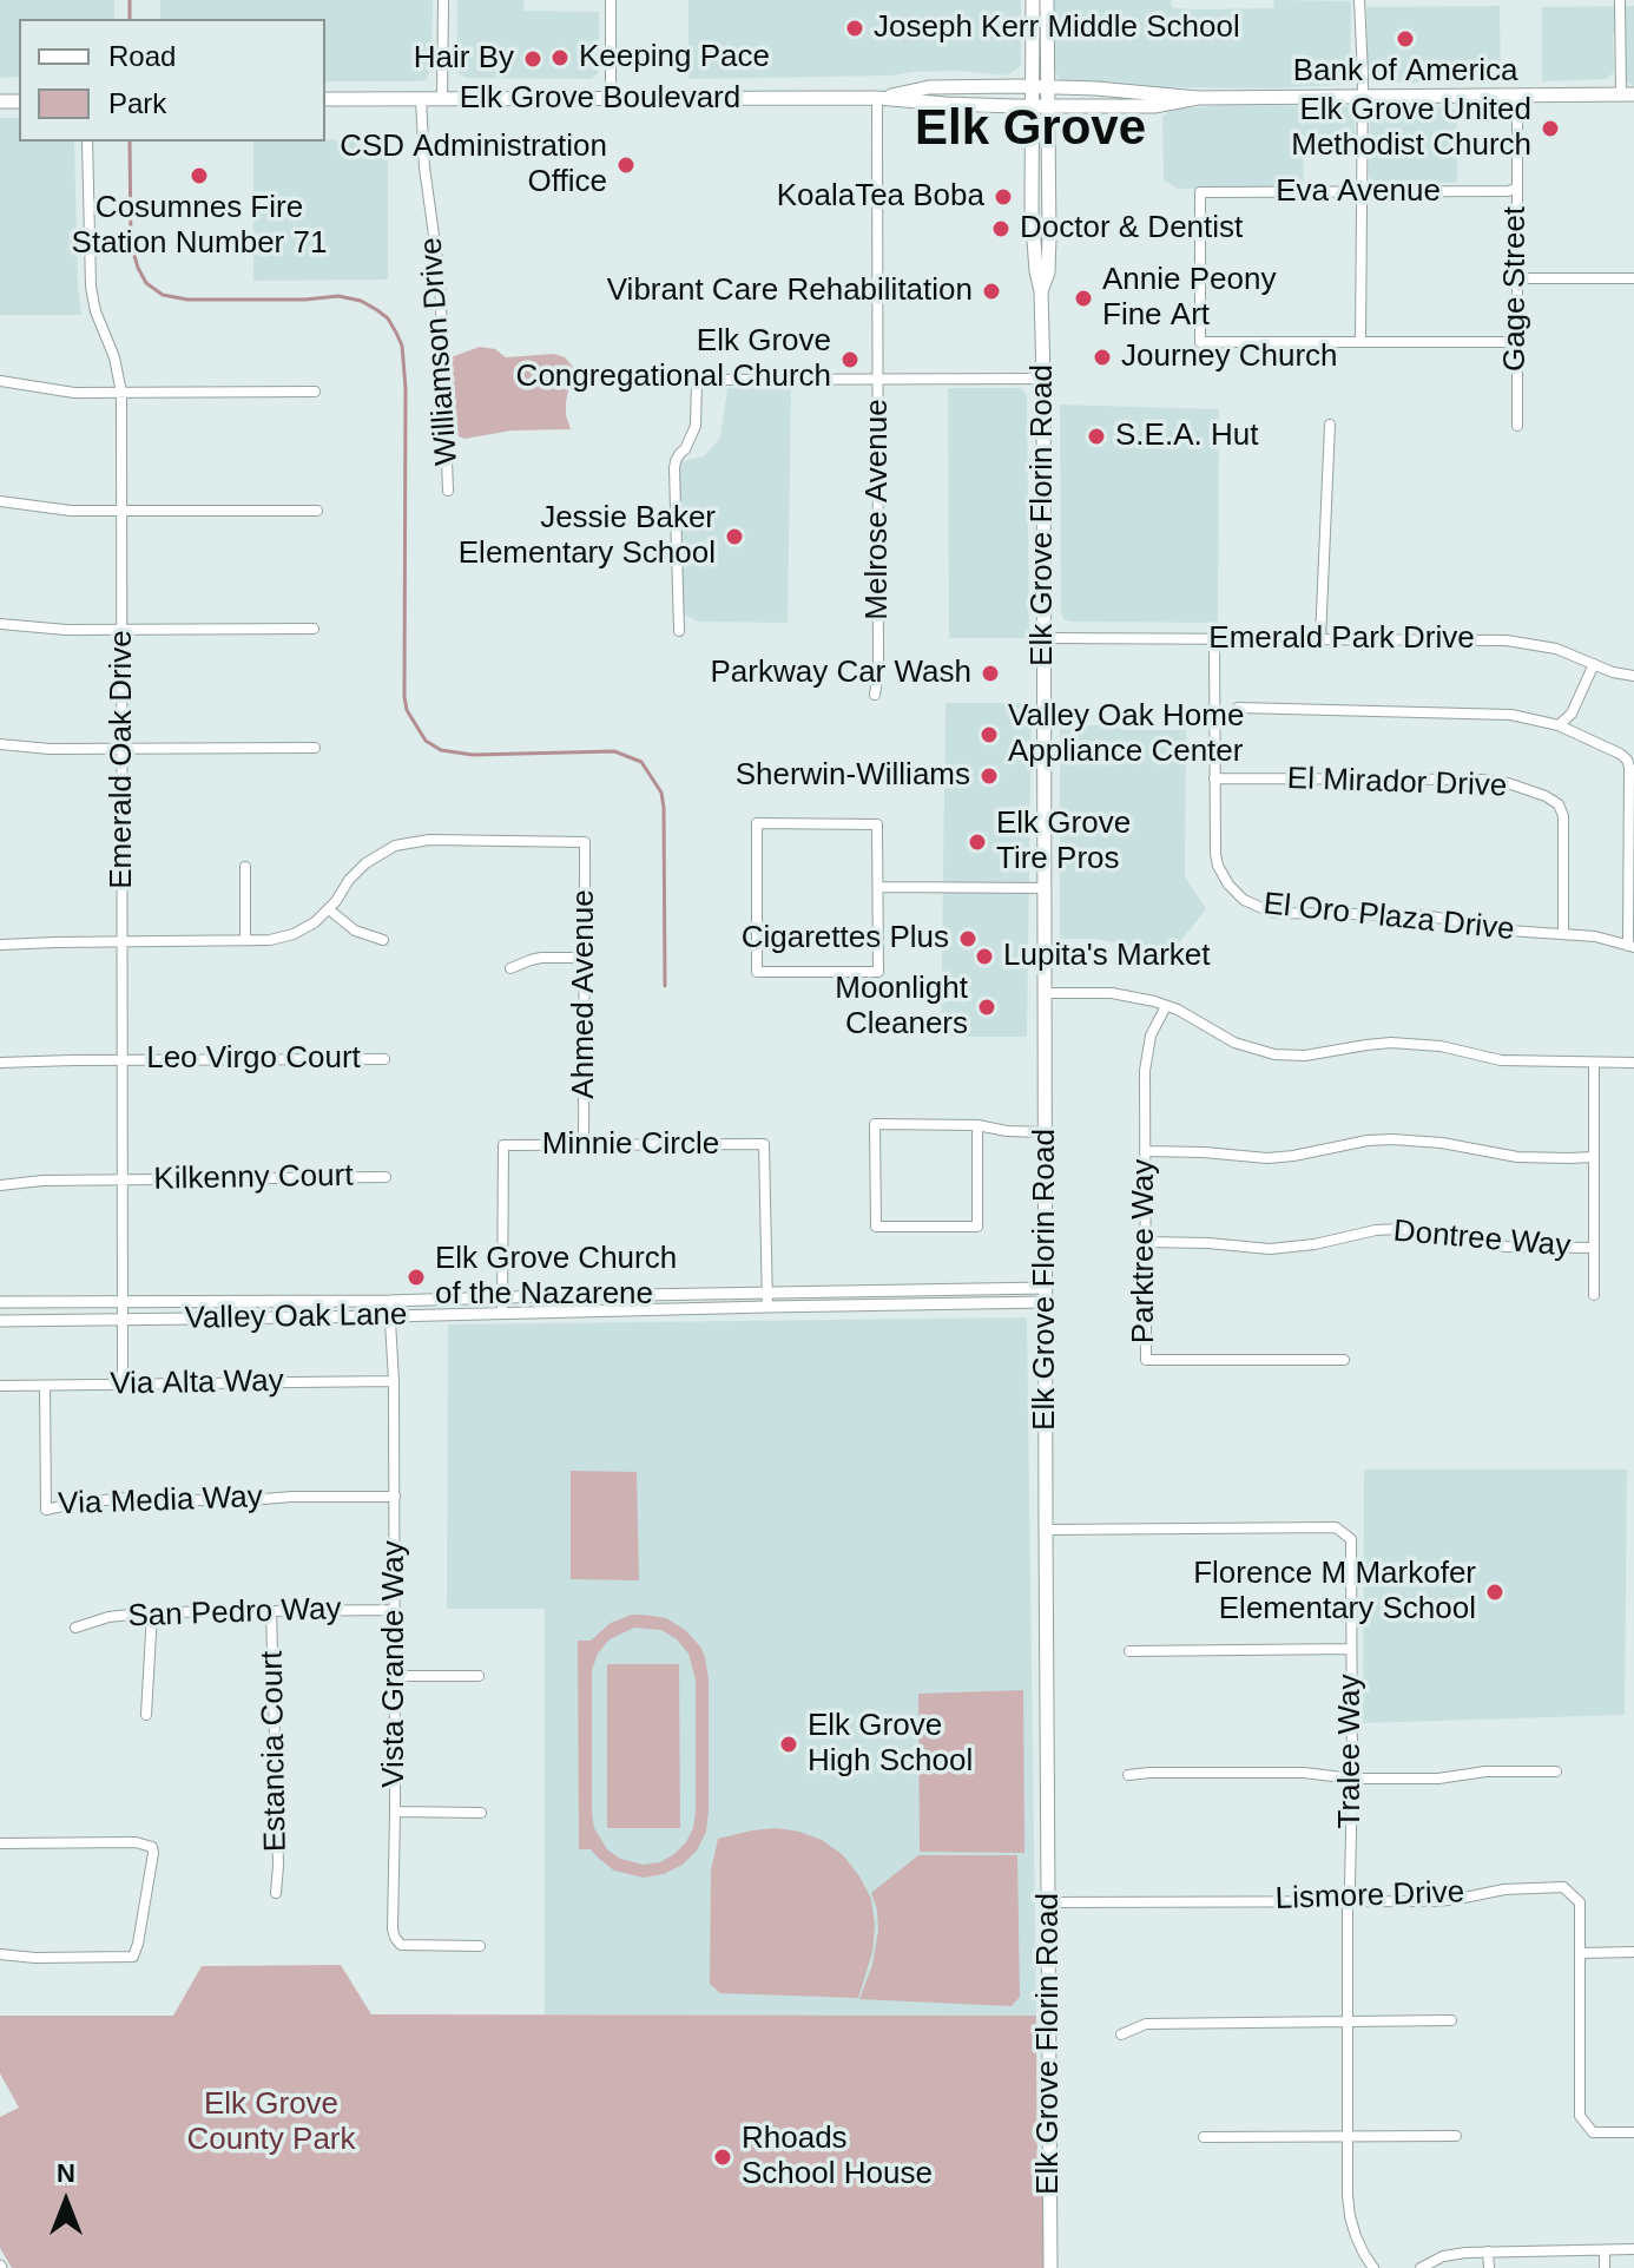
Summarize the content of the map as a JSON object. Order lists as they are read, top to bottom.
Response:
{
  "streets": {
    "main road": ["Elk Grove Boulevard", "Elk Grove Florin Road"],
    "street": [
      "Eva Avenue",
      "Gage Street",
      "Williamson Drive",
      "Melrose Avenue",
      "Emerald Park Drive",
      "Emerald Oak Drive",
      "El Mirador Drive",
      "El Oro Plaza Drive",
      "Ahmed Avenue",
      "Leo Virgo Court",
      "Minnie Circle",
      "Kilkenny Court",
      "Dontree Way",
      "Parktree Way",
      "Valley Oak Lane",
      "Via Alta Way",
      "Via Media Way",
      "San Pedro Way",
      "Vista Grande Way",
      "Estancia Court",
      "Tralee Way",
      "Lismore Drive"
    ]
  },
  "crossings": [
    ["Elk Grove Boulevard", "Gage Street"],
    ["Elk Grove Boulevard", "Williamson Drive"],
    ["Elk Grove Boulevard", "Melrose Avenue"],
    ["Elk Grove Boulevard", "Elk Grove Florin Road"],
    ["Eva Avenue", "Gage Street"],
    ["Elk Grove Florin Road", "Emerald Park Drive"],
    ["Elk Grove Florin Road", "Valley Oak Lane"],
    ["Elk Grove Florin Road", "Tralee Way"],
    ["Elk Grove Florin Road", "Lismore Drive"],
    ["Emerald Park Drive", "El Oro Plaza Drive"],
    ["Emerald Oak Drive", "Leo Virgo Court"],
    ["Emerald Oak Drive", "Kilkenny Court"],
    ["Emerald Oak Drive", "Valley Oak Lane"],
    ["Emerald Oak Drive", "Via Alta Way"],
    ["El Mirador Drive", "El Oro Plaza Drive"],
    ["Ahmed Avenue", "Minnie Circle"],
    ["Minnie Circle", "Valley Oak Lane"],
    ["Dontree Way", "Parktree Way"],
    ["Valley Oak Lane", "Vista Grande Way"],
    ["Via Alta Way", "Via Media Way"],
    ["Via Alta Way", "Vista Grande Way"],
    ["Via Media Way", "Vista Grande Way"],
    ["San Pedro Way", "Vista Grande Way"],
    ["San Pedro Way", "Estancia Court"],
    ["Tralee Way", "Lismore Drive"]
  ],
  "districts": ["Elk Grove"],
  "parks": ["Elk Grove County Park"],
  "places": [
    "Joseph Kerr Middle School",
    "Bank of America",
    "Keeping Pace",
    "Hair By",
    "Elk Grove United Methodist Church",
    "CSD Administration Office",
    "Cosumnes Fire Station Number 71",
    "KoalaTea Boba",
    "Doctor & Dentist",
    "Vibrant Care Rehabilitation",
    "Annie Peony Fine Art",
    "Journey Church",
    "Elk Grove Congregational Church",
    "S.E.A. Hut",
    "Jessie Baker Elementary School",
    "Parkway Car Wash",
    "Valley Oak Home Appliance Center",
    "Sherwin-Williams",
    "Elk Grove Tire Pros",
    "Cigarettes Plus",
    "Lupita's Market",
    "Moonlight Cleaners",
    "Elk Grove Church of the Nazarene",
    "Florence M Markofer Elementary School",
    "Elk Grove High School",
    "Rhoads School House"
  ],
  "legend": ["Road", "Park"],
  "north": "top"
}
